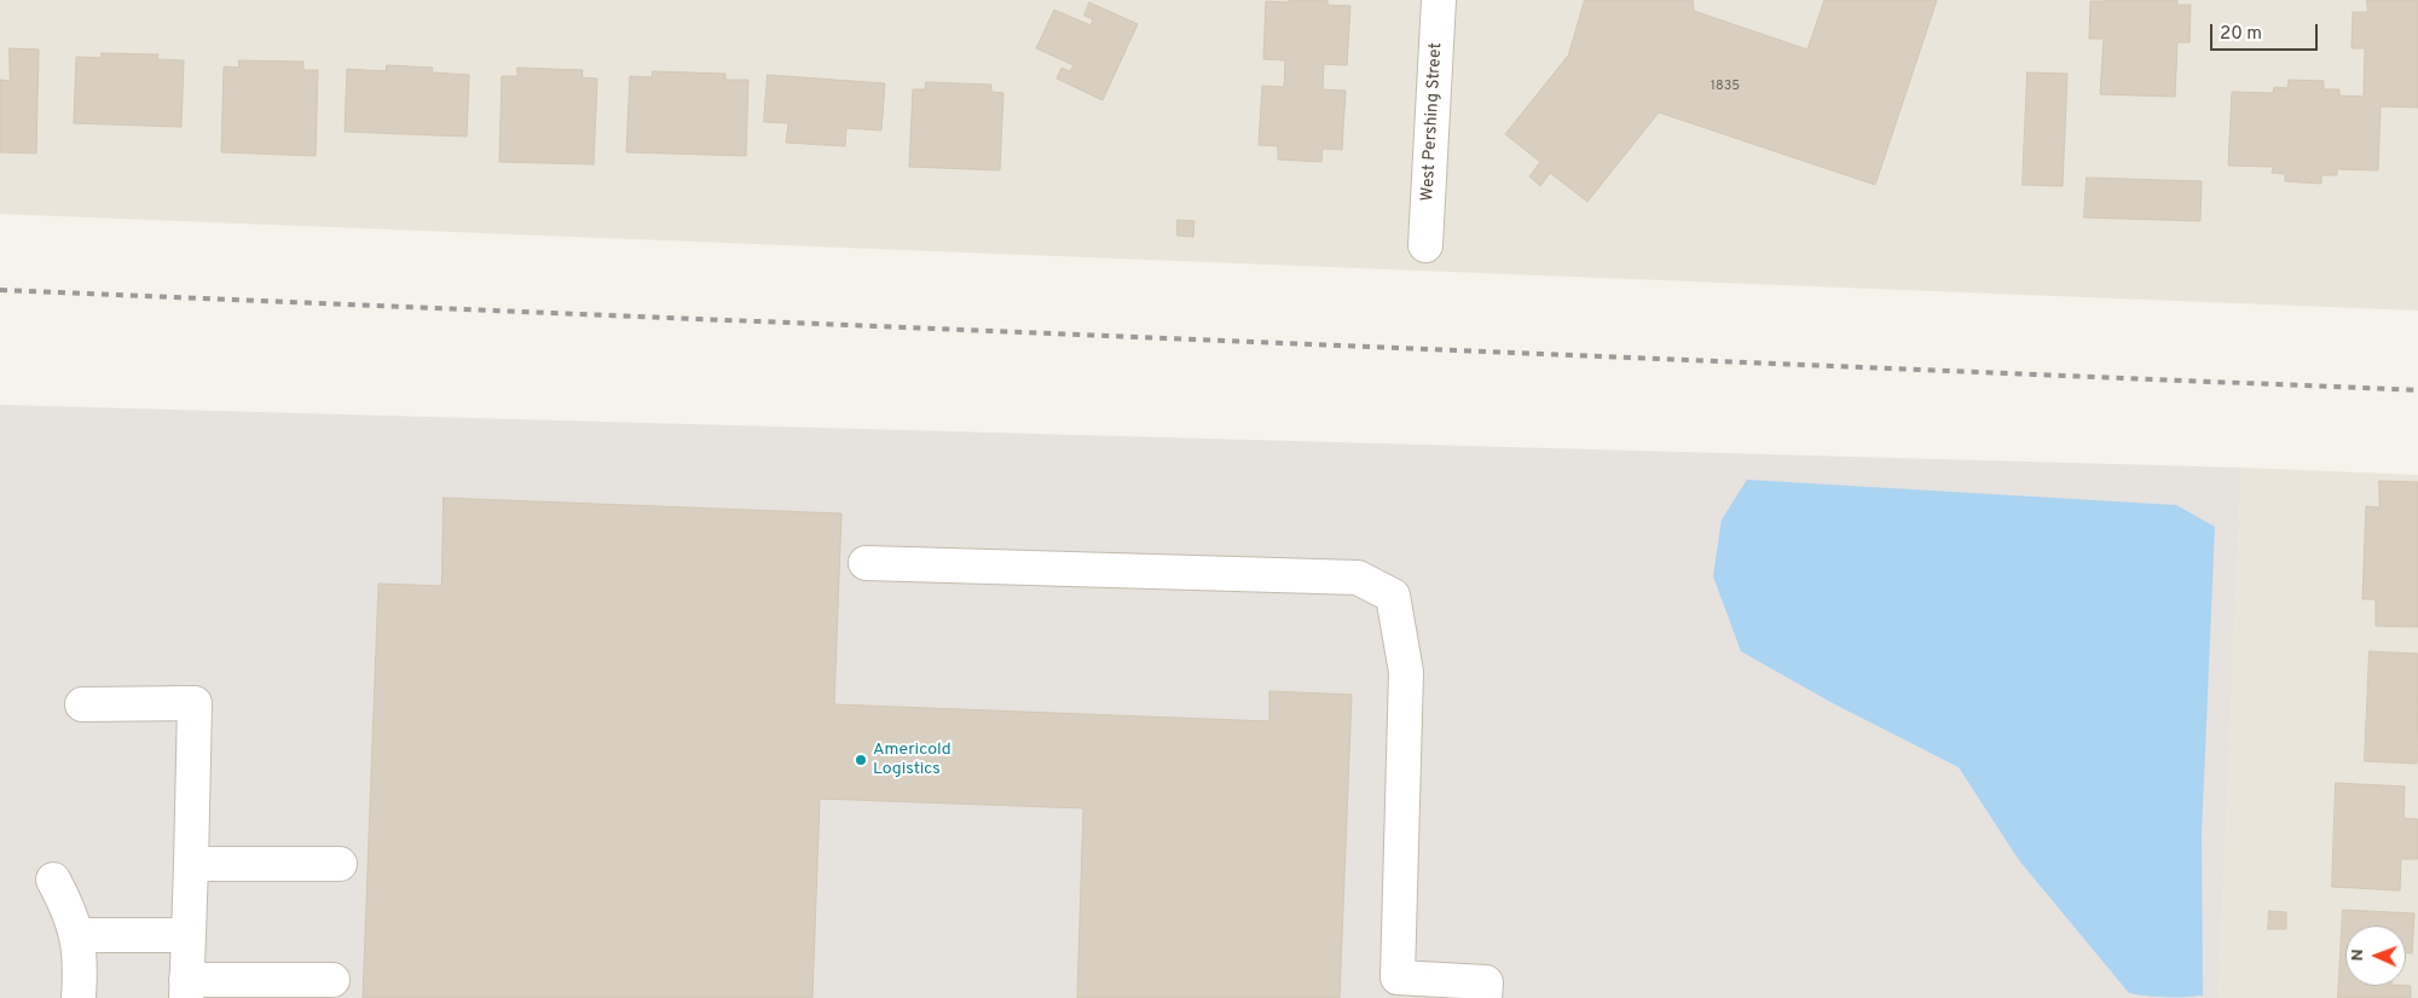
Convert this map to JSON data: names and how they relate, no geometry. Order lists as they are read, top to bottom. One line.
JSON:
{"streets":{"street":["West Pershing Street"]},"places":["Americold Logistics"],"house_numbers":["1835"],"scale_bar":"20 m","north":"left"}
